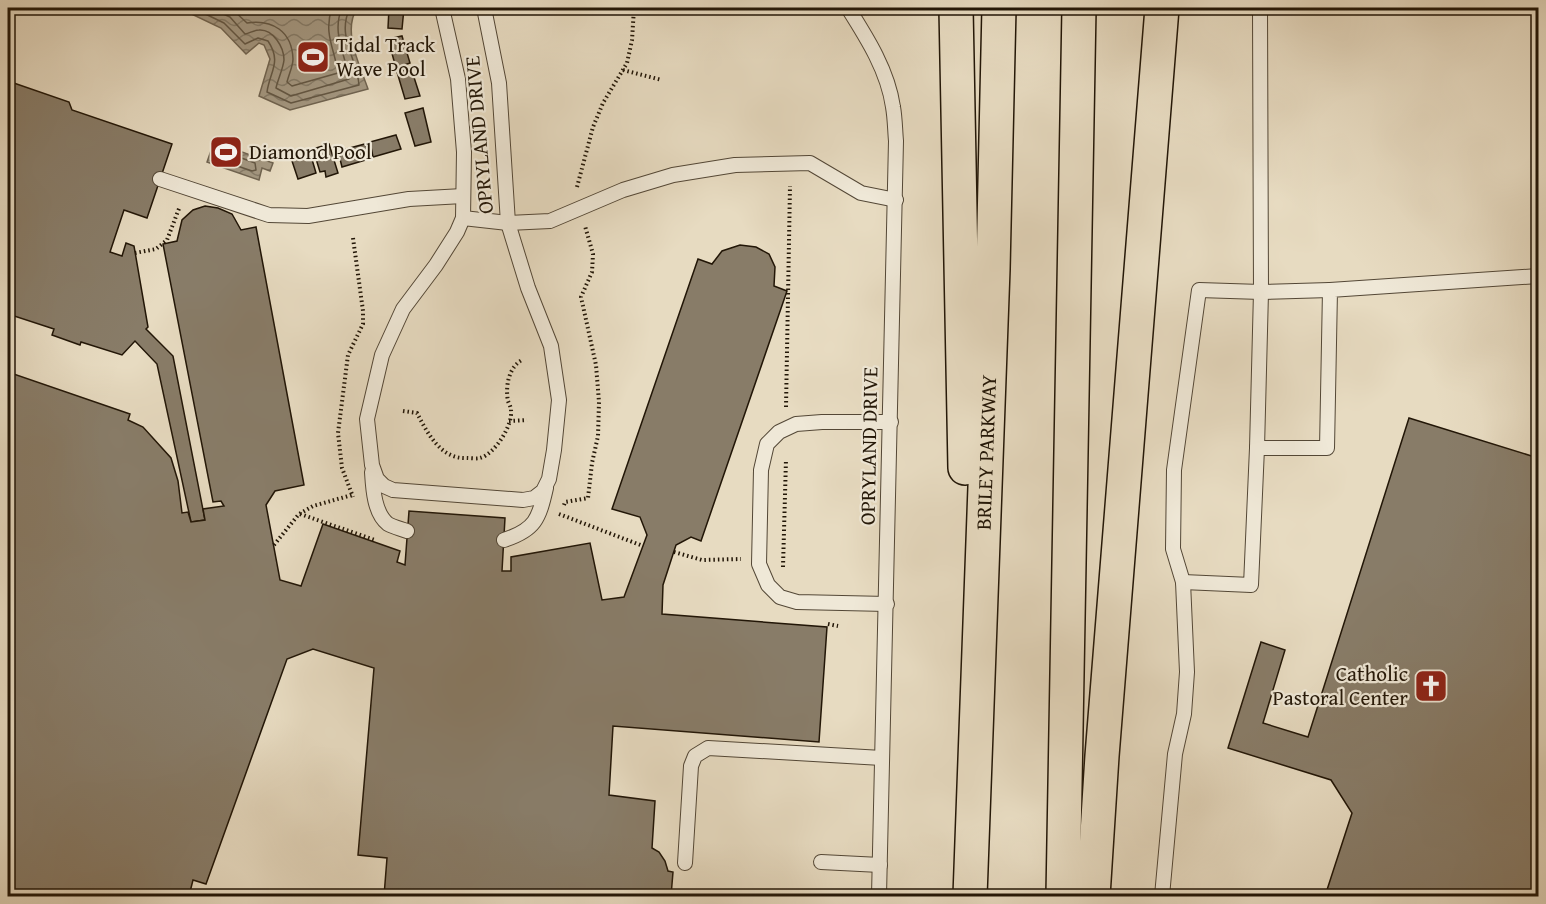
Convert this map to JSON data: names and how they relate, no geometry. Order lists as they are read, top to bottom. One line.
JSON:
{"streets":{"highway":["BRILEY PARKWAY"],"lane":["OPRYLAND DRIVE"]},"places":{"sports":["Tidal Track Wave Pool","Diamond Pool"],"church":["Catholic Pastoral Center"]}}
